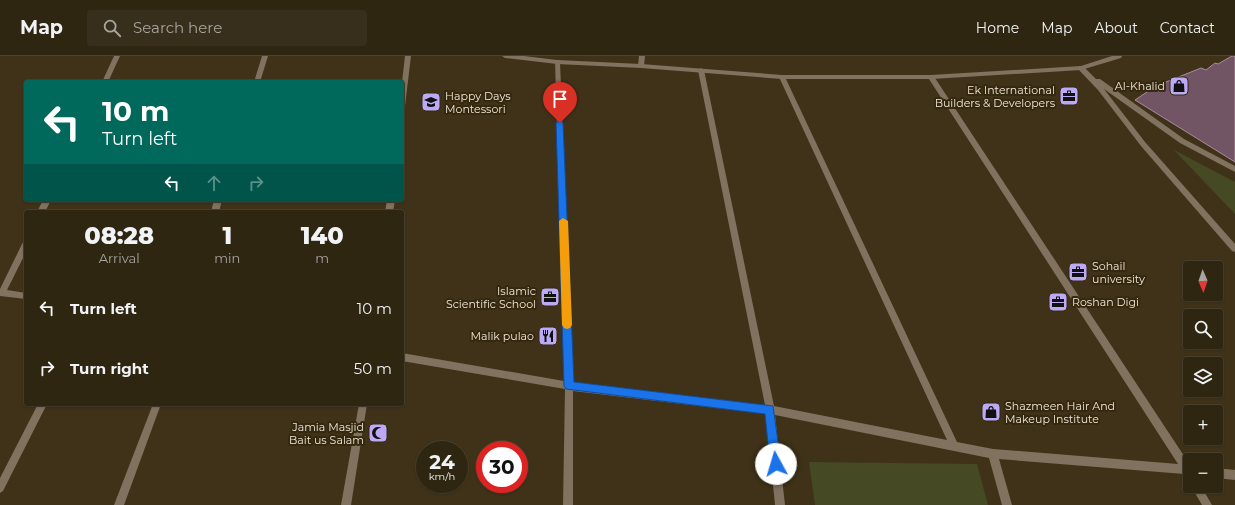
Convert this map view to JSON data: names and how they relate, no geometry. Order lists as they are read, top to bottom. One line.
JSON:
{"places":{"shop":["Al-Khalid","Shazmeen Hair And Makeup Institute"],"office":["Ek International Builders & Developers","Sohail university","Islamic Scientific School","Roshan Digi"],"school or university":["Happy Days Montessori"],"restaurant":["Malik pulao"],"mosque":["Jamia Masjid Bait us Salam"]},"north":"bottom","page":{"header":"Map","search":"Search here","nav":["Home","Map","About","Contact"],"turn":["10 m","Turn left"],"eta":["08:28","Arrival","1","min","140","m"],"map_buttons":["+","−"],"list":[{"name":"Turn left","value":"10 m"},{"name":"Turn right","value":"50 m"}],"speed":"24 km/h","limit":"30"}}
